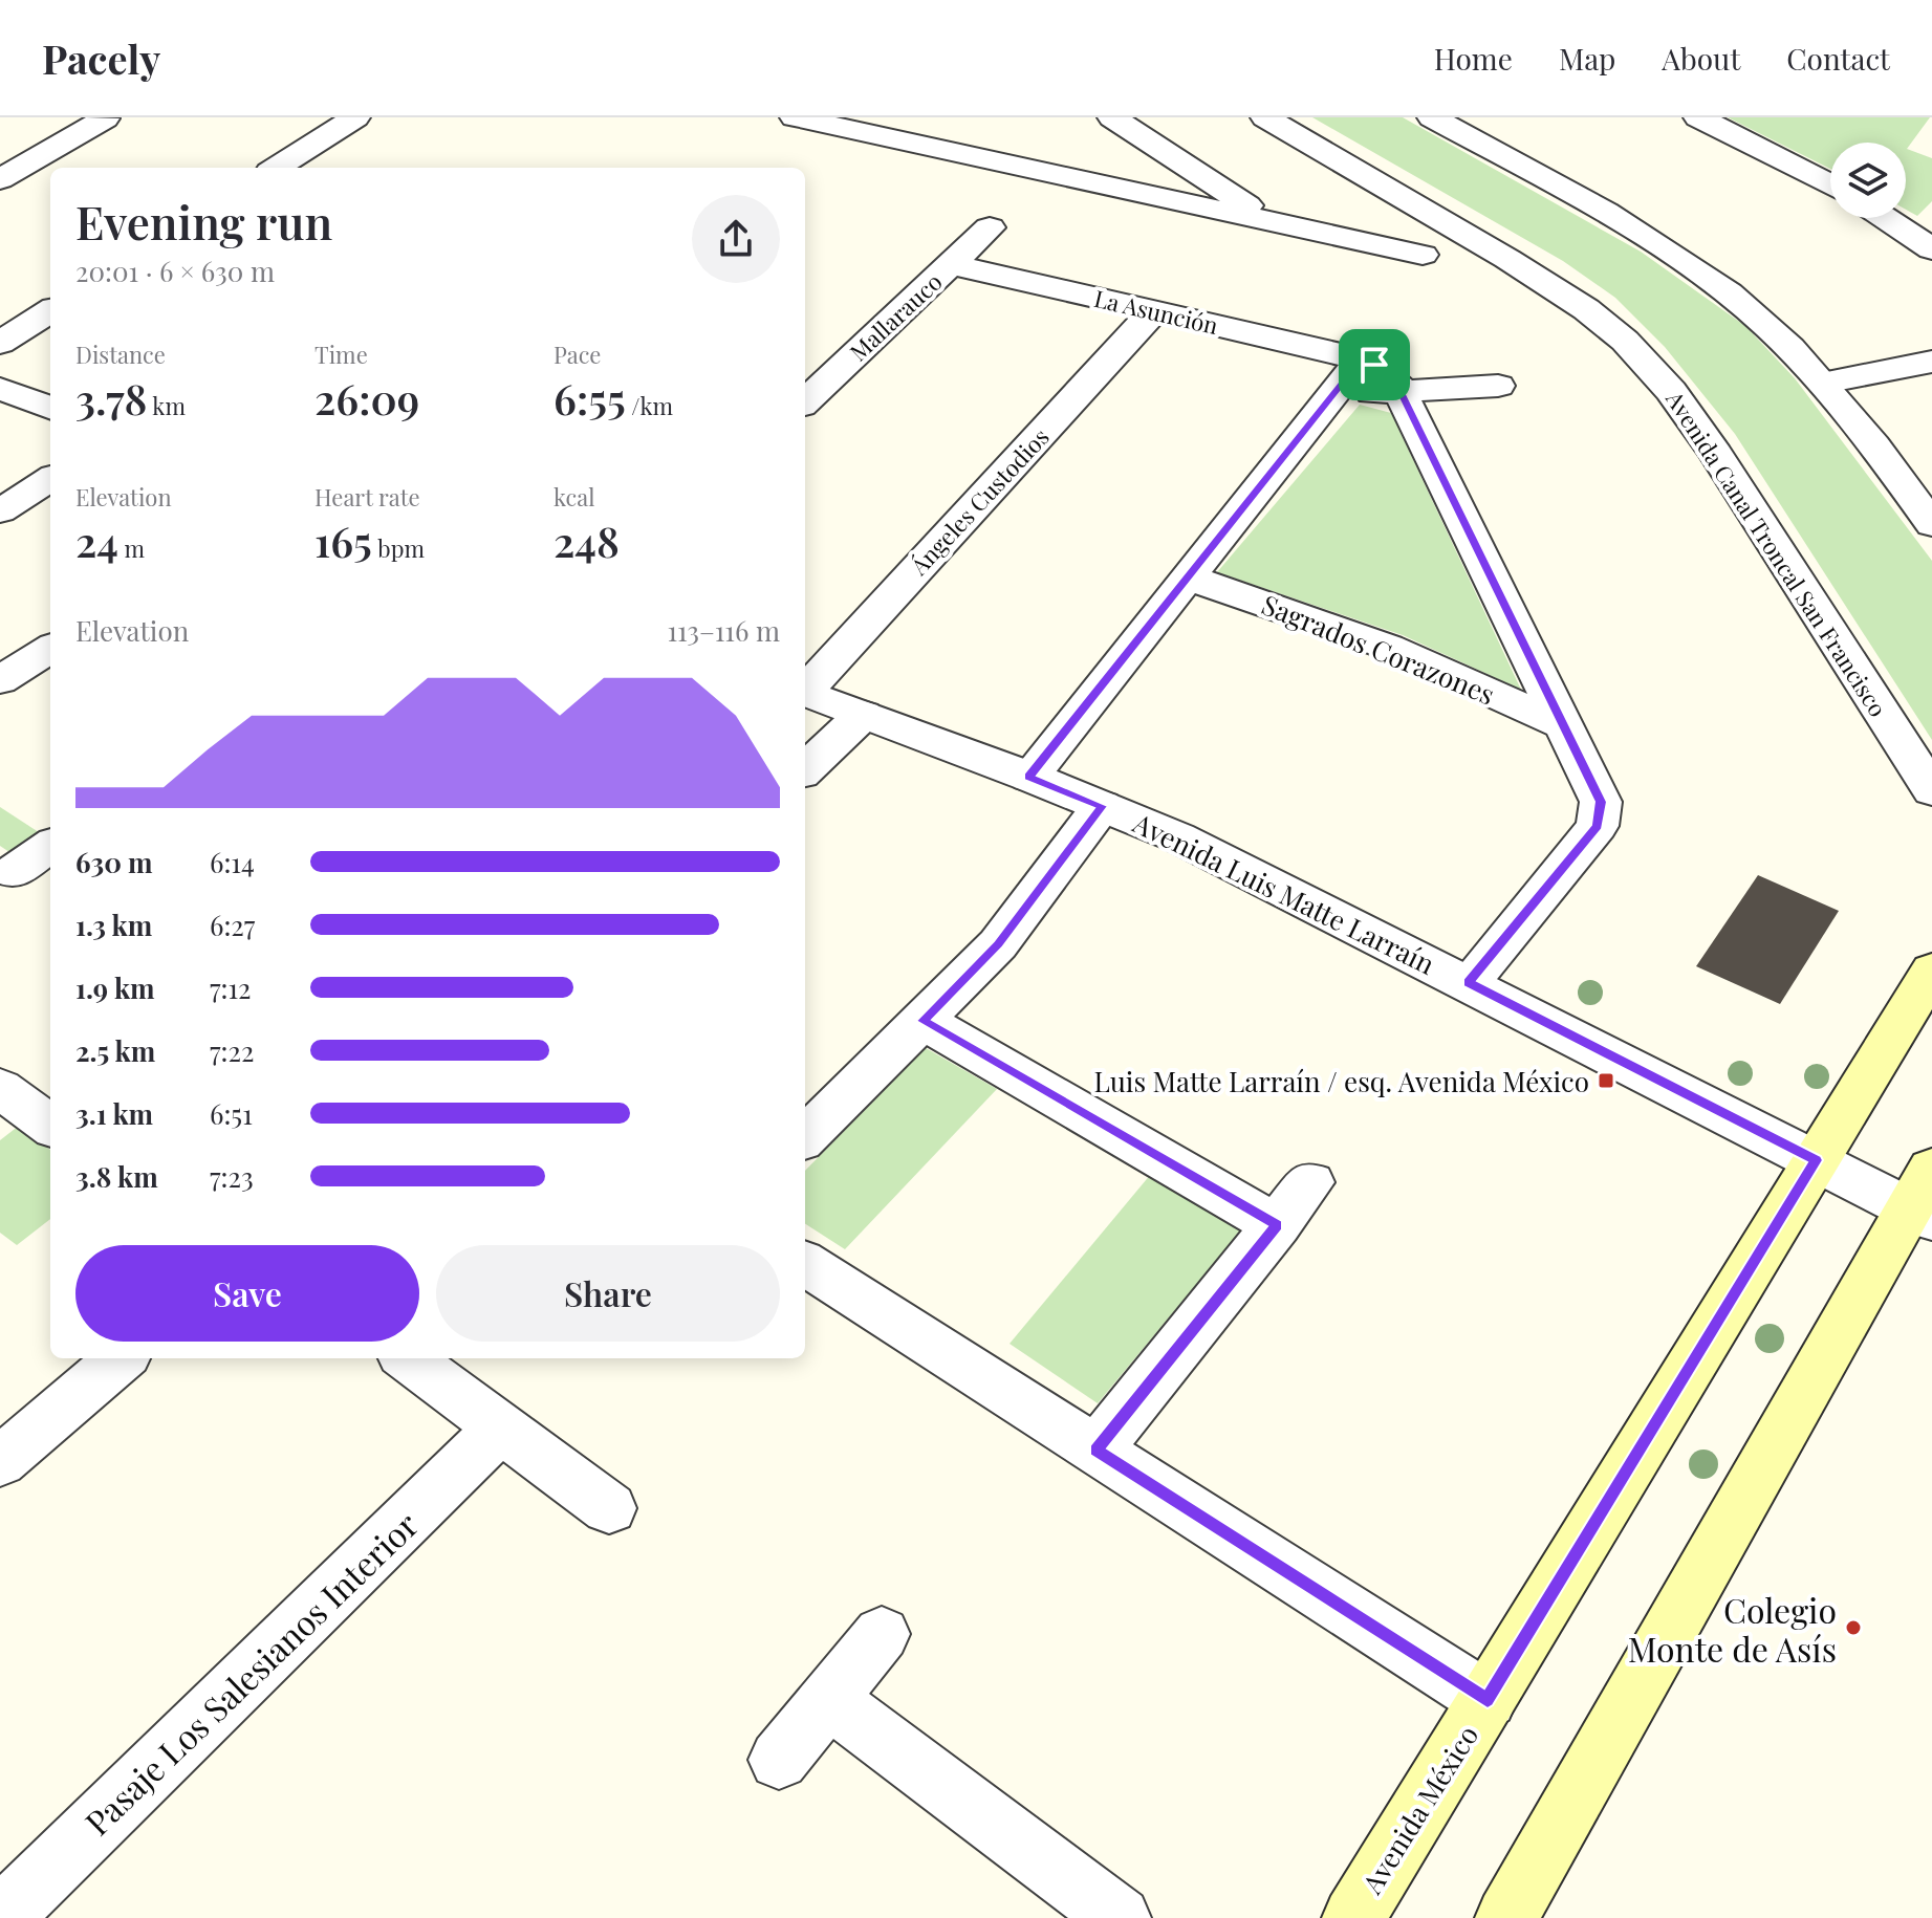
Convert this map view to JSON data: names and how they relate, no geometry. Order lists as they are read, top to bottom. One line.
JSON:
{"streets":{"main road":["Avenida México"],"street":["La Asunción","Mallarauco","Ángeles Custodios","Avenida Canal Troncal San Francisco","Sagrados Corazones","Avenida Luis Matte Larraín","Pasaje Los Salesianos Interior"]},"crossings":[["La Asunción","Mallarauco"],["La Asunción","Ángeles Custodios"],["Avenida Luis Matte Larraín","Avenida México"]],"places":{"transit":["Luis Matte Larraín / esq. Avenida México"],"other":["Colegio Monte de Asís"]},"page":{"header":"Pacely","nav":["Home","Map","About","Contact"],"heading":["Evening run","20:01 · 6 × 630 m"],"stats":[["Distance","3.78 km"],["Time","26:09"],["Pace","6:55 /km"],["Elevation","24 m"],["Heart rate","165 bpm"],["kcal","248"]],"chart":["Elevation","113–116 m"],"list":[{"name":"630 m","note":"6:14"},{"name":"1.3 km","note":"6:27"},{"name":"1.9 km","note":"7:12"},{"name":"2.5 km","note":"7:22"},{"name":"3.1 km","note":"6:51"},{"name":"3.8 km","note":"7:23"}],"buttons":["Save","Share"]}}
